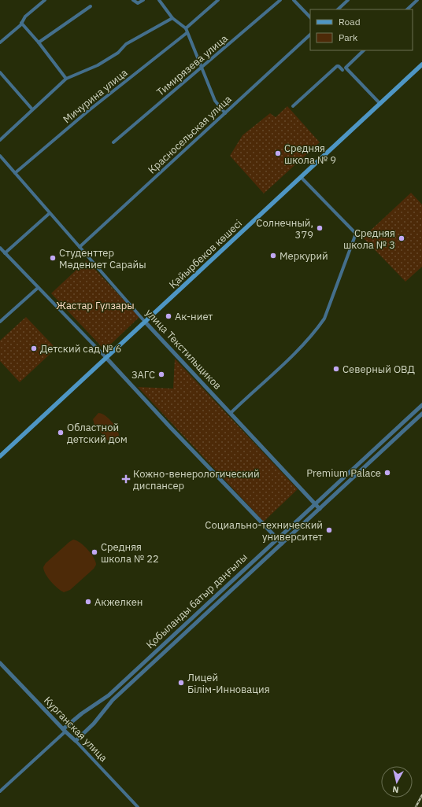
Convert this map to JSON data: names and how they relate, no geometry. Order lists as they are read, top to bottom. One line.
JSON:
{"streets":{"main road":["Қайырбеков көшесі"],"street":["Тимирязева улица","Мичурина улица","Красносельская улица","улица Текстильщиков","Қобыланды батыр даңғылы","Курганская улица"]},"crossings":[["Мичурина улица","улица Текстильщиков"],["Красносельская улица","улица Текстильщиков"],["Қайырбеков көшесі","улица Текстильщиков"],["улица Текстильщиков","Қобыланды батыр даңғылы"],["Қобыланды батыр даңғылы","Курганская улица"]],"parks":["Жастар Гүлзары"],"places":{"other":["Средняя школа № 9","Солнечный, 379","Средняя школа № 3","Меркурий","Студенттер Мәдениет Сарайы","Ак-ниет","Детский сад № 6","Северный ОВД","ЗАГС","Областной детский дом","Premium Palace","Социально-технический университет","Средняя школа № 22","Акжелкен","Лицей Білім-Инновация"],"health":["Кожно-венерологический диспансер"]},"legend":["Road","Park"],"north":"bottom"}
